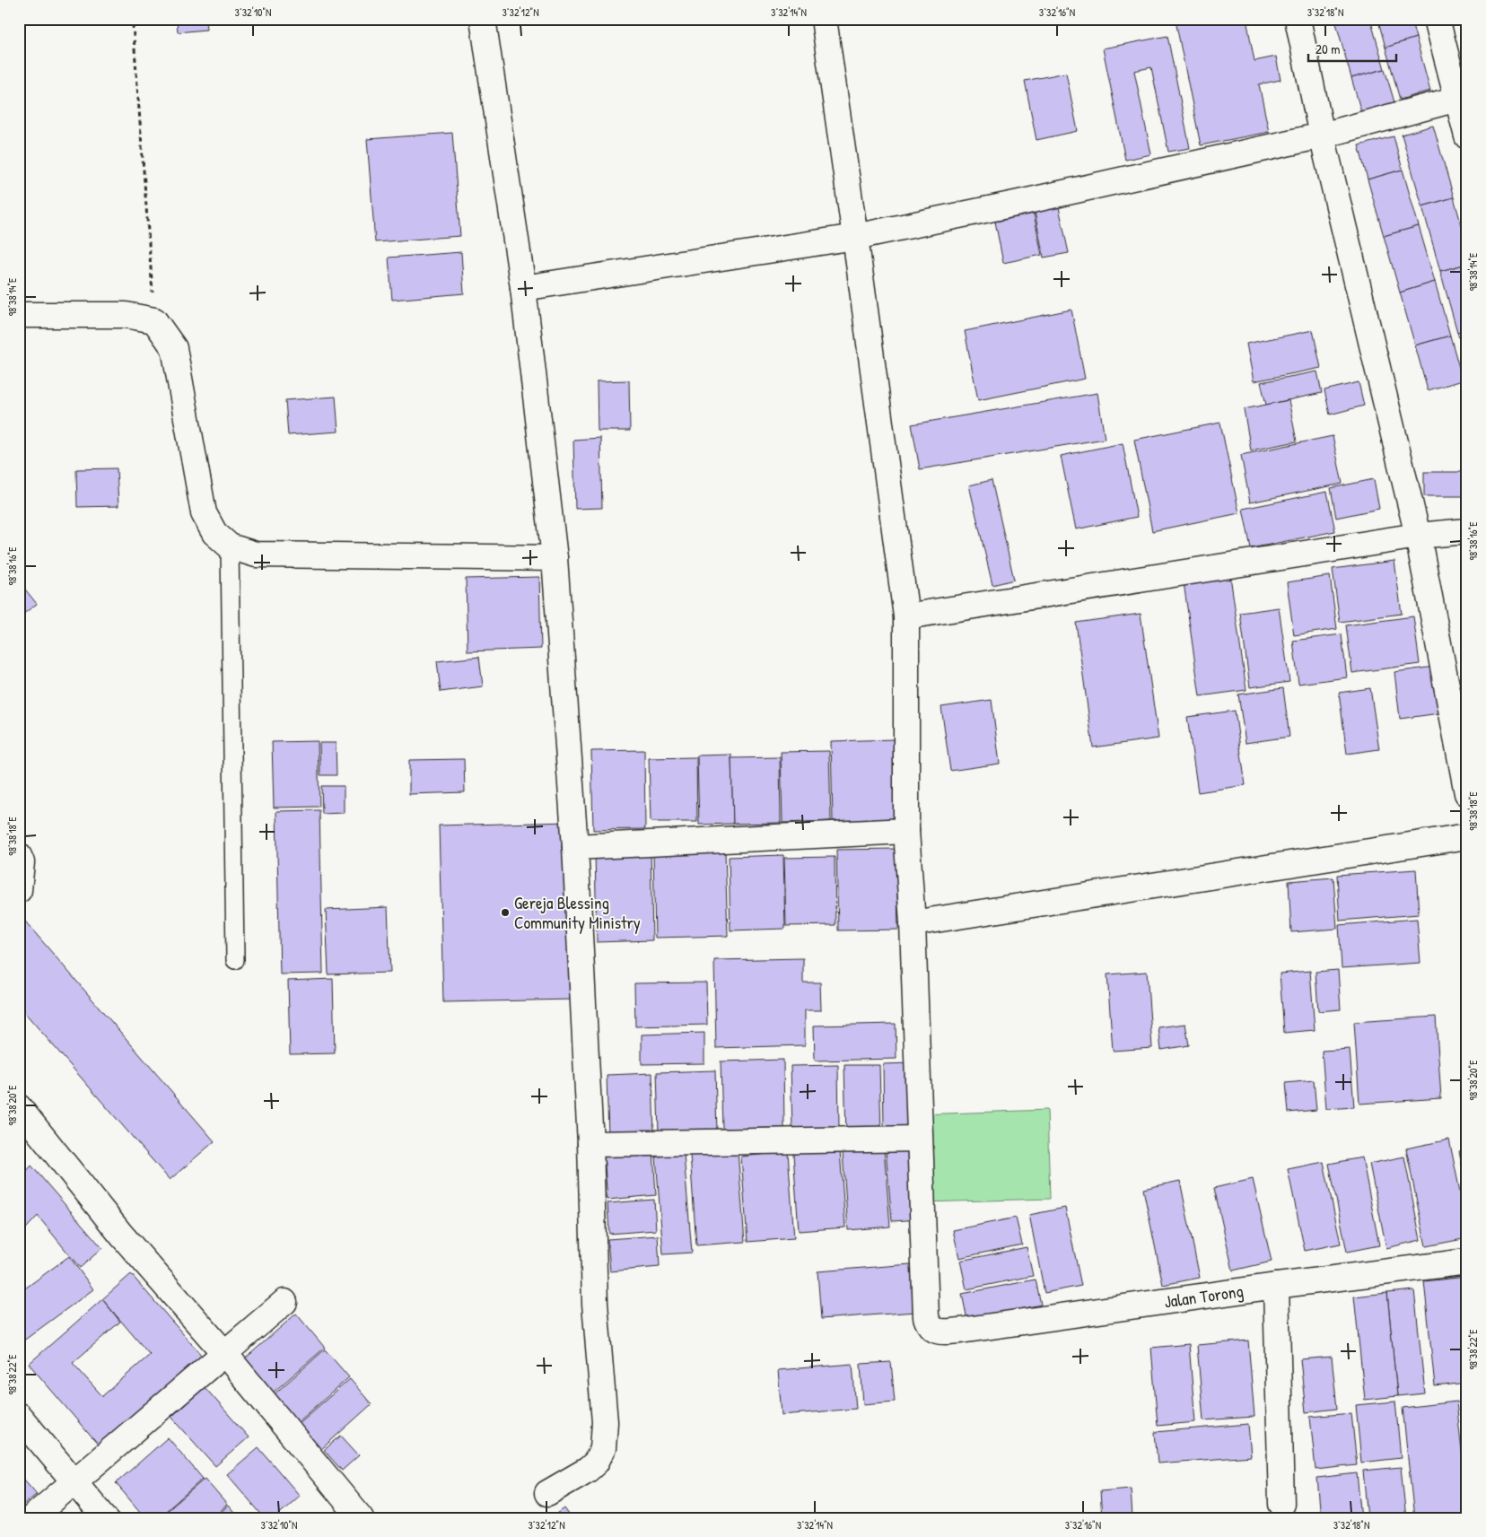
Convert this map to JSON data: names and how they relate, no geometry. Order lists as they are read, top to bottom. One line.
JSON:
{"streets":{"street":["Jalan Torong"]},"places":["Gereja Blessing Community Ministry"],"scale_bar":"20 m","coordinates":["3°32'10\"N","3°32'12\"N","3°32'14\"N","3°32'16\"N","3°32'18\"N","98°38'14\"E","98°38'16\"E","98°38'18\"E","98°38'20\"E","98°38'22\"E"]}
